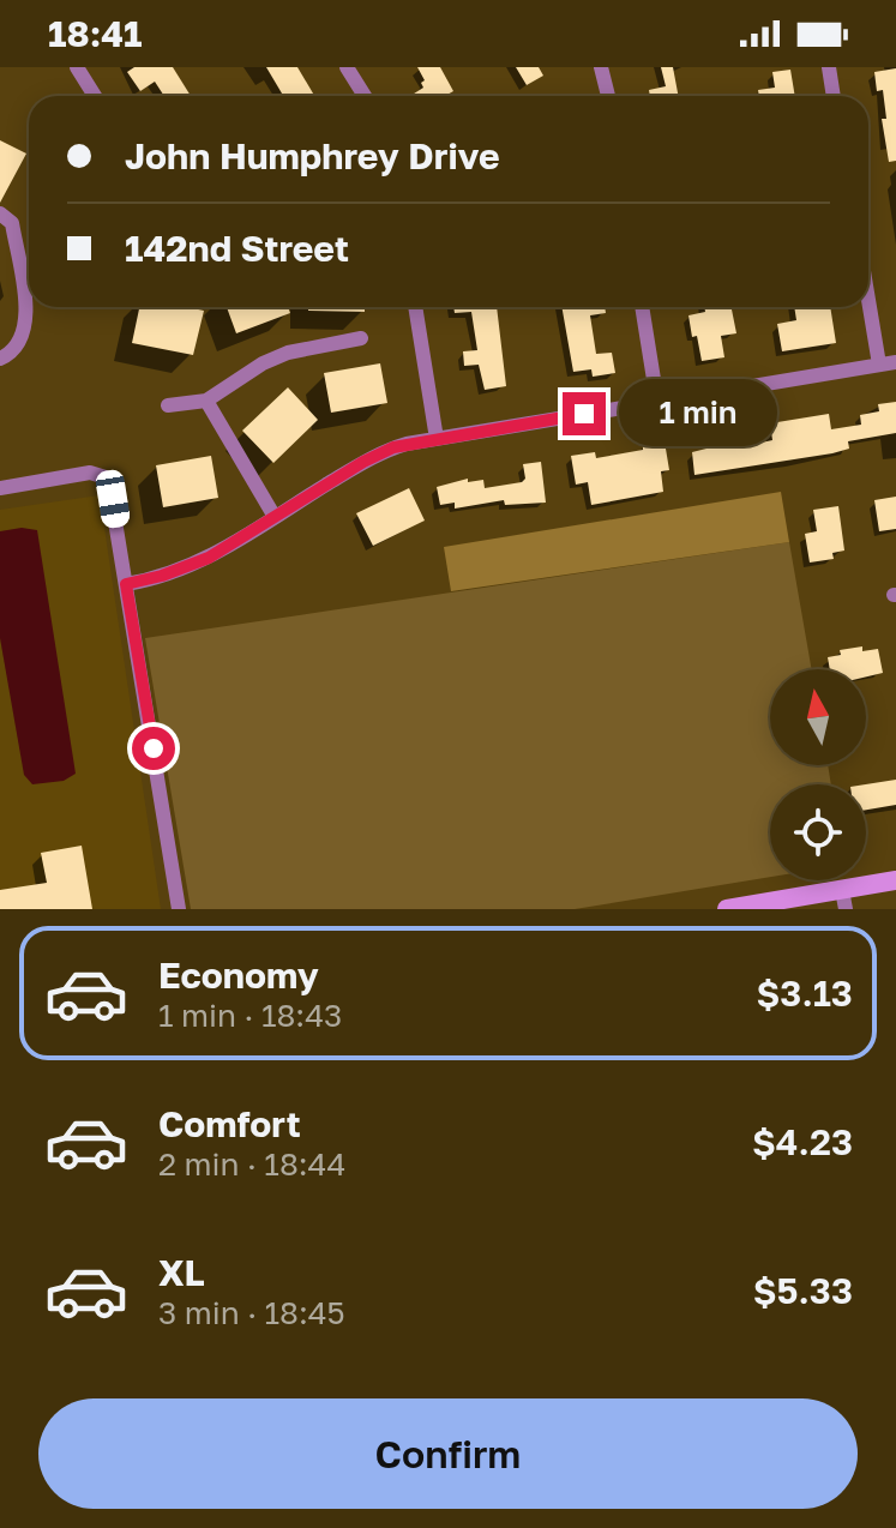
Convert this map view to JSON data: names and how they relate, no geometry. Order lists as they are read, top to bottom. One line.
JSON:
{"north":"top","page":{"status":"18:41","banner":["John Humphrey Drive","142nd Street"],"bubble":"1 min","list":[{"name":"Economy","note":"1 min · 18:43","value":"$3.13"},{"name":"Comfort","note":"2 min · 18:44","value":"$4.23"},{"name":"XL","note":"3 min · 18:45","value":"$5.33"}],"buttons":"Confirm"}}
